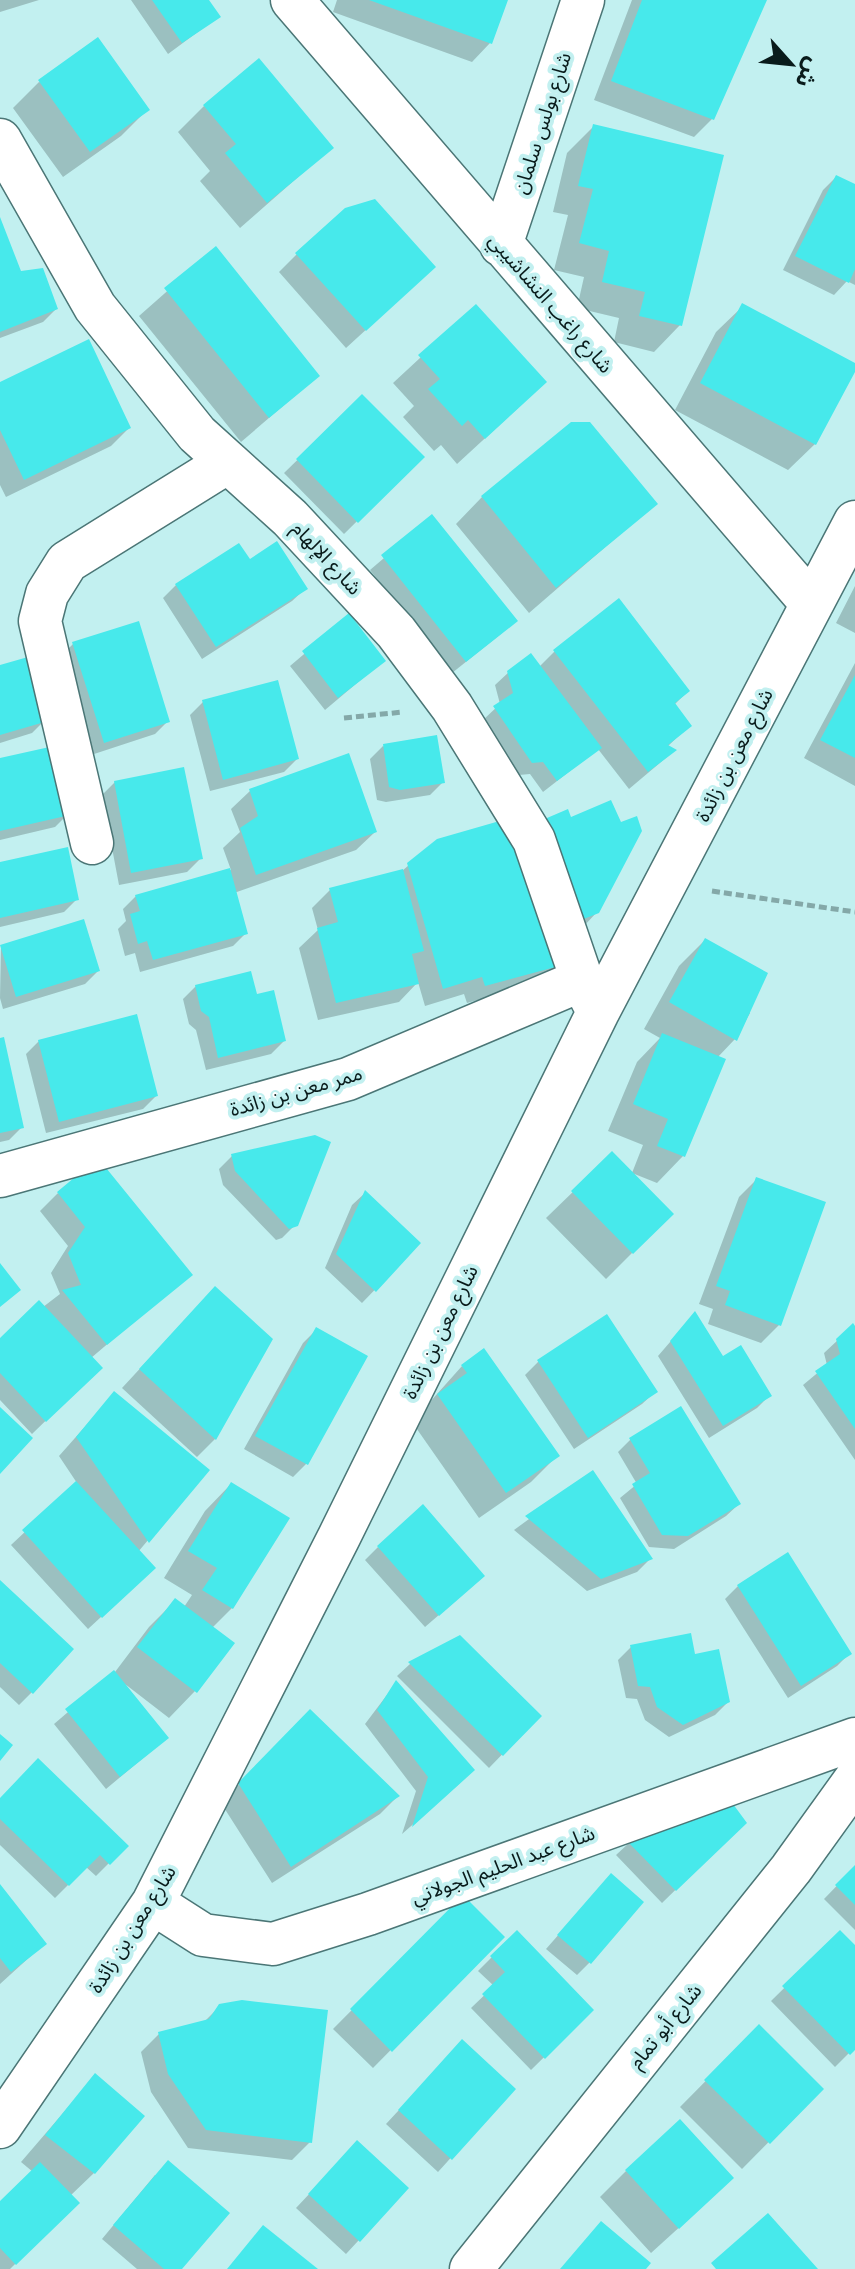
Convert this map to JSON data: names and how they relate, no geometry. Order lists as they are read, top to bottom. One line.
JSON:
{"streets":{"street":["شارع بولس سلمان","شارع راغب النشاشيبي","شارع الإلهام","شارع معن بن زائدة","ممر معن بن زائدة","شارع عبد الحليم الجولاني","شارع أبو تمام"]},"crossings":[["شارع بولس سلمان","شارع راغب النشاشيبي"],["شارع راغب النشاشيبي","شارع معن بن زائدة"],["شارع الإلهام","شارع معن بن زائدة"],["شارع الإلهام","ممر معن بن زائدة"],["شارع معن بن زائدة","ممر معن بن زائدة"],["شارع معن بن زائدة","شارع عبد الحليم الجولاني"]],"north":"bottom right"}
